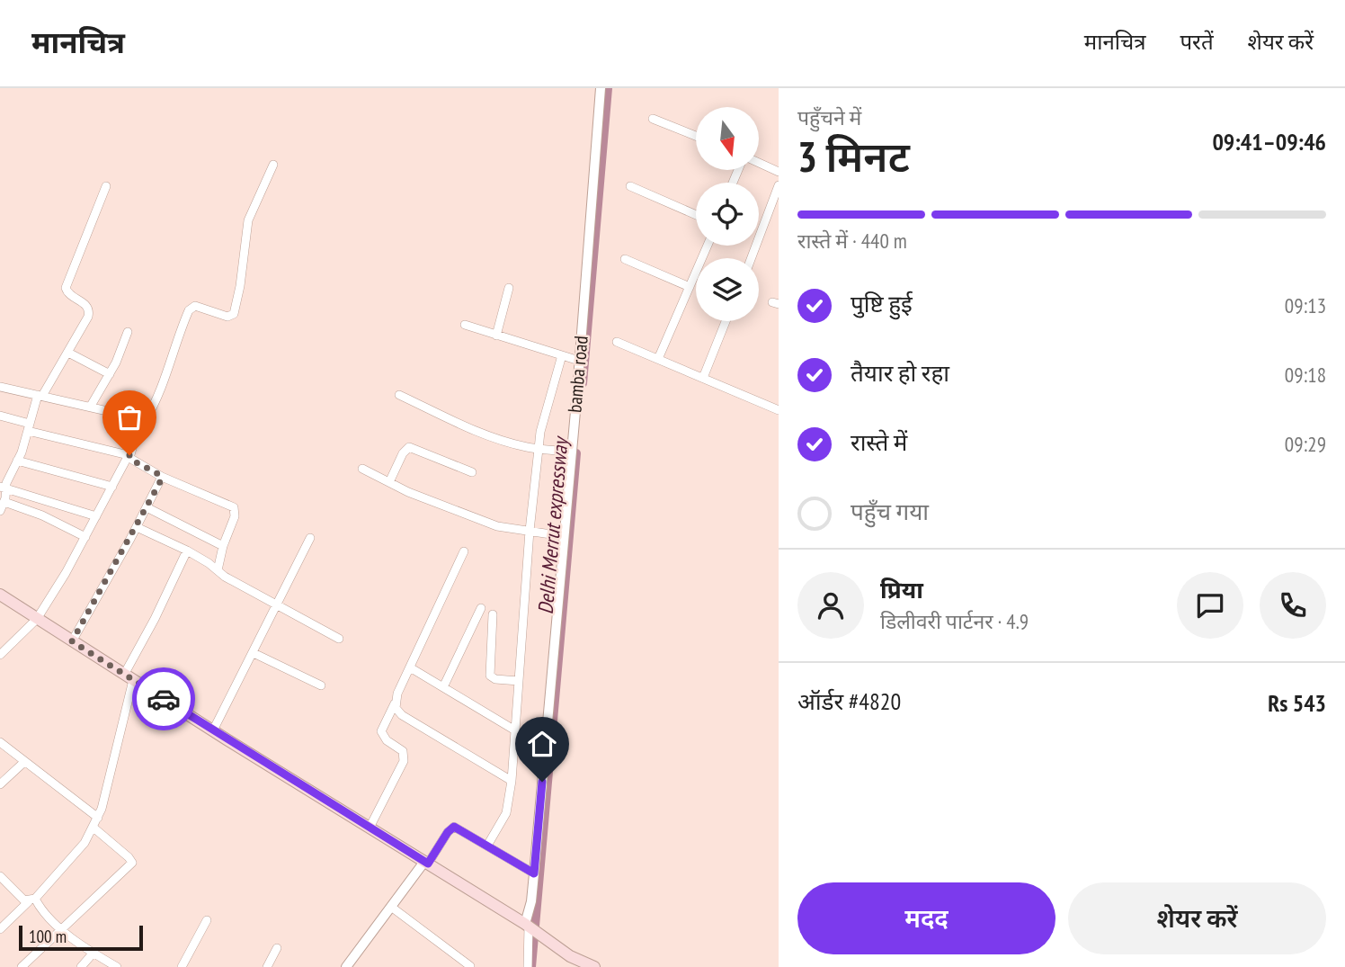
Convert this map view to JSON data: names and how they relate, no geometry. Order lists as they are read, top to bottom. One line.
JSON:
{"streets":{"street":["bamba road"]},"water":["Delhi Merrut expressway"],"scale_bar":"100 m","north":"bottom","page":{"header":"मानचित्र","nav":["मानचित्र","परतें","शेयर करें"],"heading":["3 मिनट","पहुँचने में","09:41–09:46"],"panel":["प्रिया","डिलीवरी पार्टनर · 4.9","ऑर्डर #4820","Rs 543"],"bar":"रास्ते में · 440 m","list":[["पुष्टि हुई","09:13"],["तैयार हो रहा","09:18"],["रास्ते में","09:29"],"पहुँच गया"],"buttons":["मदद","शेयर करें"],"scale":"100 m"}}
